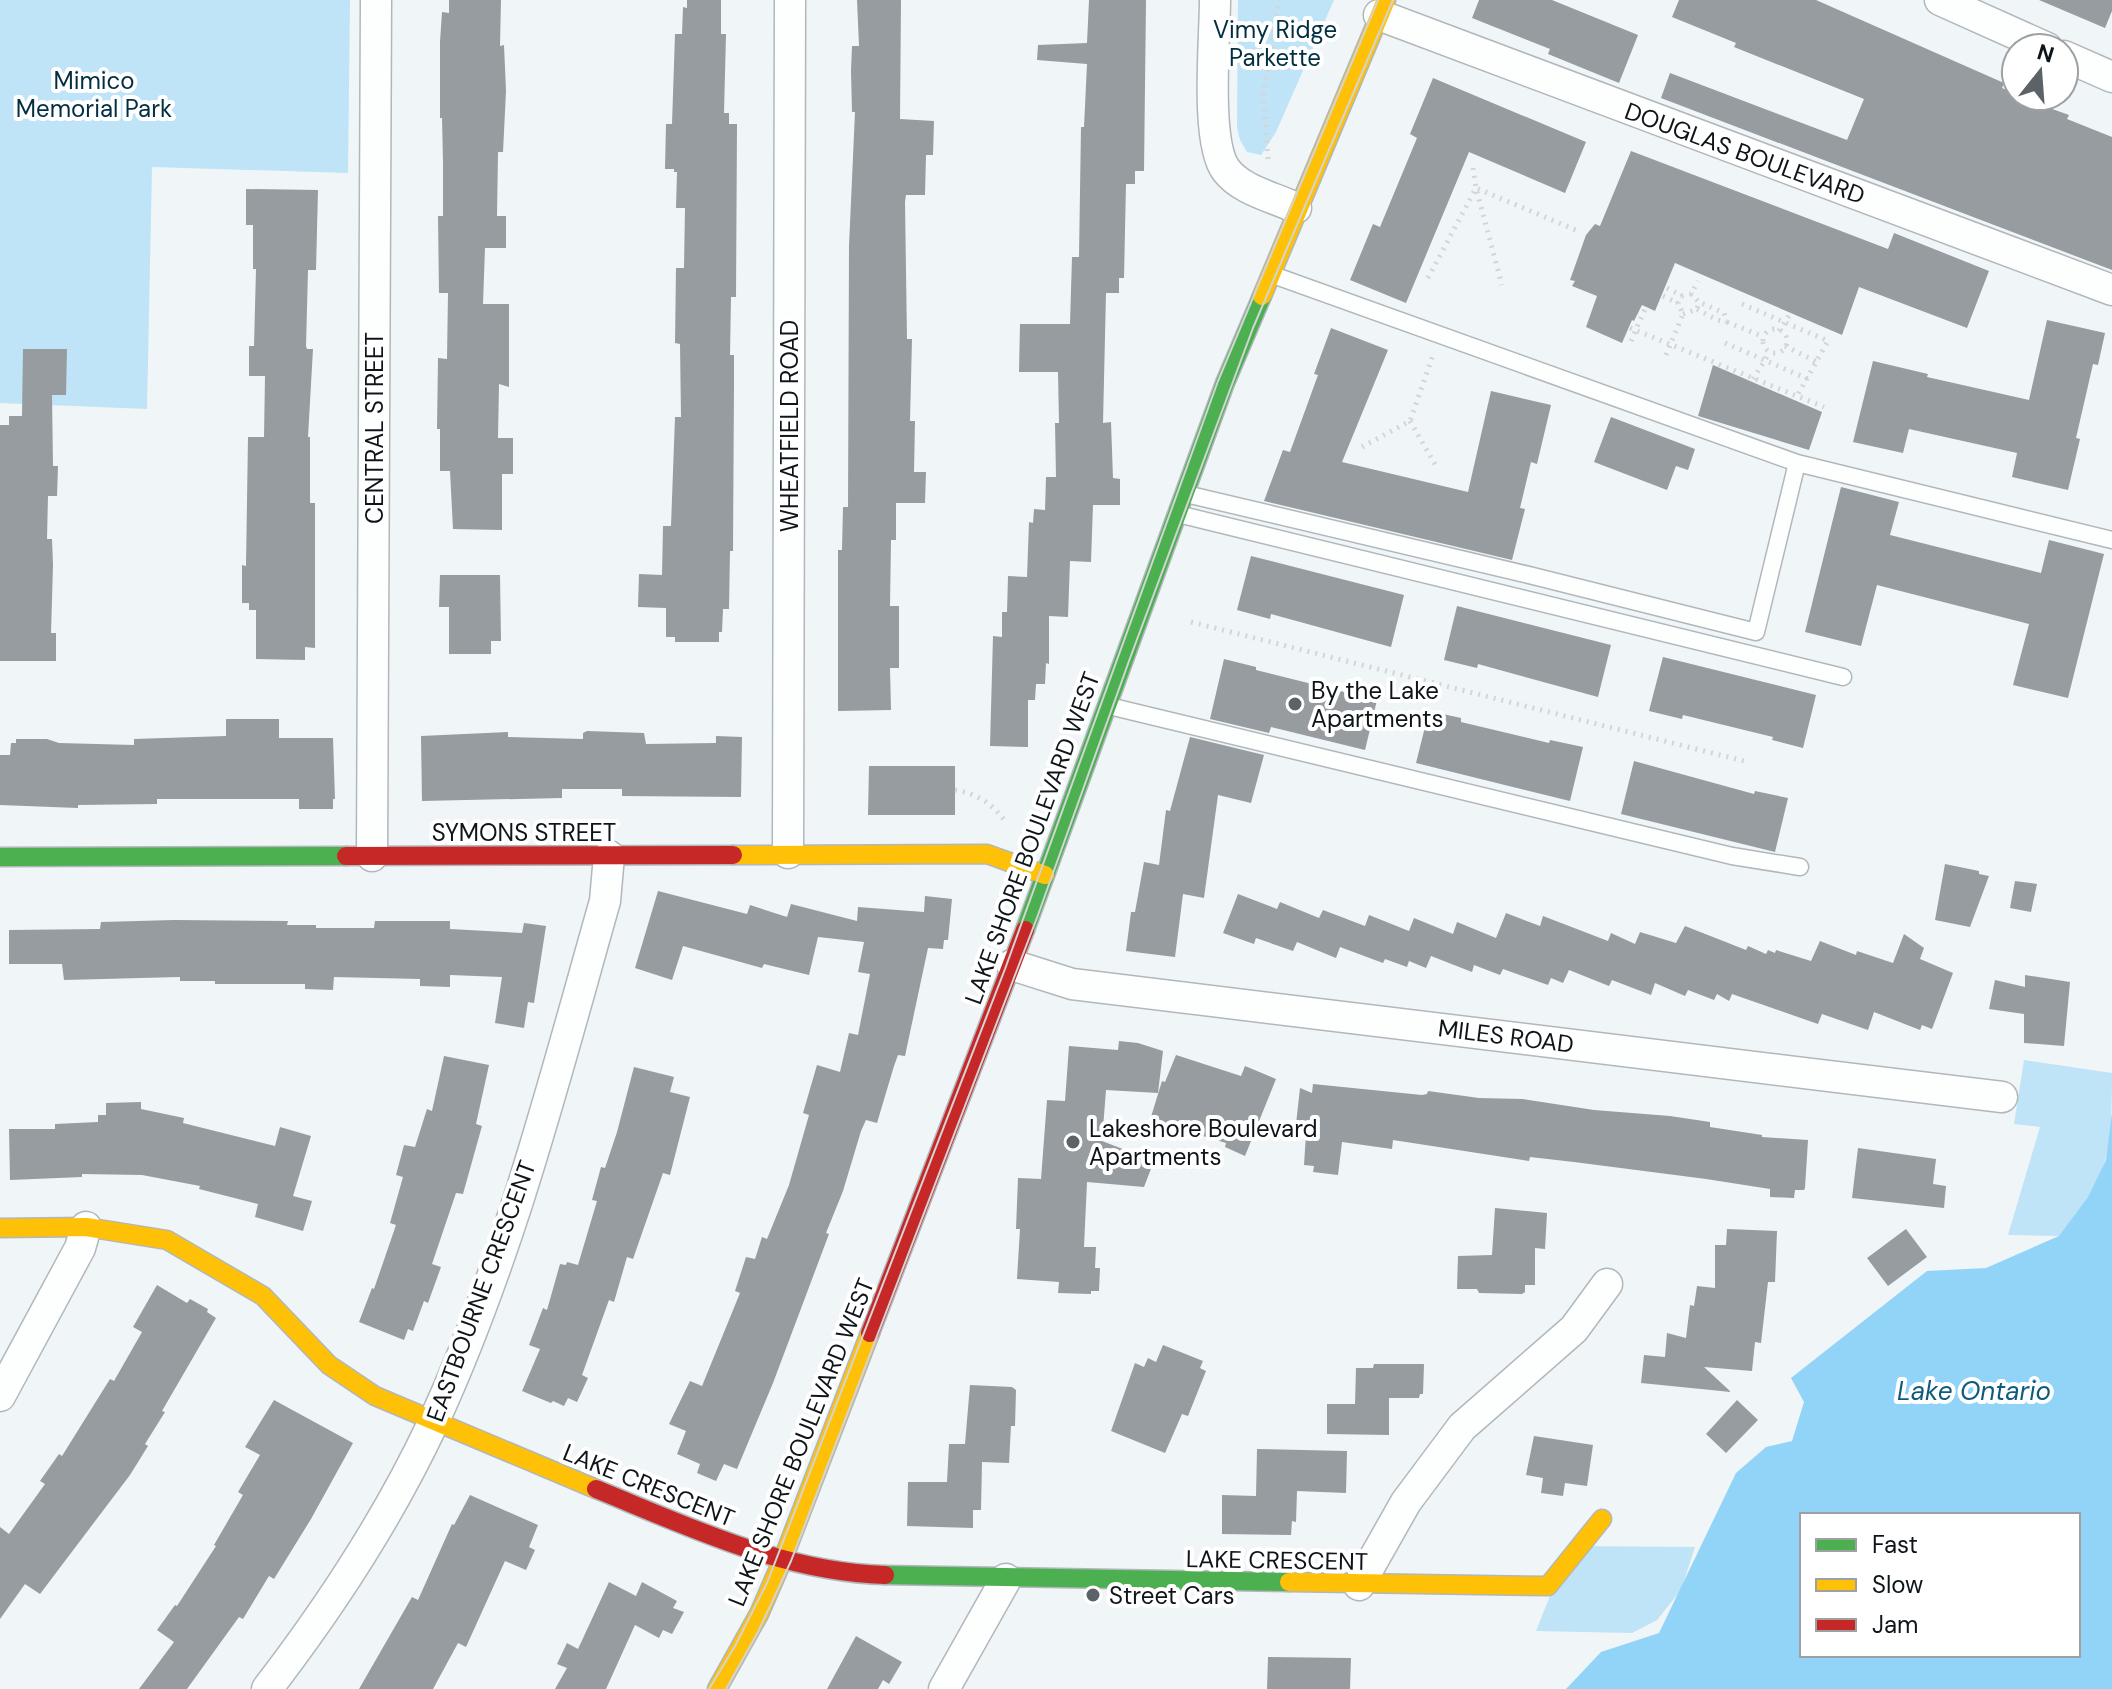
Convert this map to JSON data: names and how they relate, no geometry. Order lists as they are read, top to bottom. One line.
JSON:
{"streets":{"street":["DOUGLAS BOULEVARD","WHEATFIELD ROAD","CENTRAL STREET","SYMONS STREET","LAKE SHORE BOULEVARD WEST","MILES ROAD","EASTBOURNE CRESCENT","LAKE CRESCENT"]},"crossings":[["DOUGLAS BOULEVARD","LAKE SHORE BOULEVARD WEST"],["WHEATFIELD ROAD","SYMONS STREET"],["CENTRAL STREET","SYMONS STREET"],["SYMONS STREET","LAKE SHORE BOULEVARD WEST"],["SYMONS STREET","EASTBOURNE CRESCENT"],["LAKE SHORE BOULEVARD WEST","MILES ROAD"],["LAKE SHORE BOULEVARD WEST","LAKE CRESCENT"],["EASTBOURNE CRESCENT","LAKE CRESCENT"]],"water":["Lake Ontario"],"parks":["Vimy Ridge Parkette","Mimico Memorial Park"],"places":["By the Lake Apartments","Lakeshore Boulevard Apartments","Street Cars"],"legend":["Fast","Slow","Jam"],"north":"top"}
